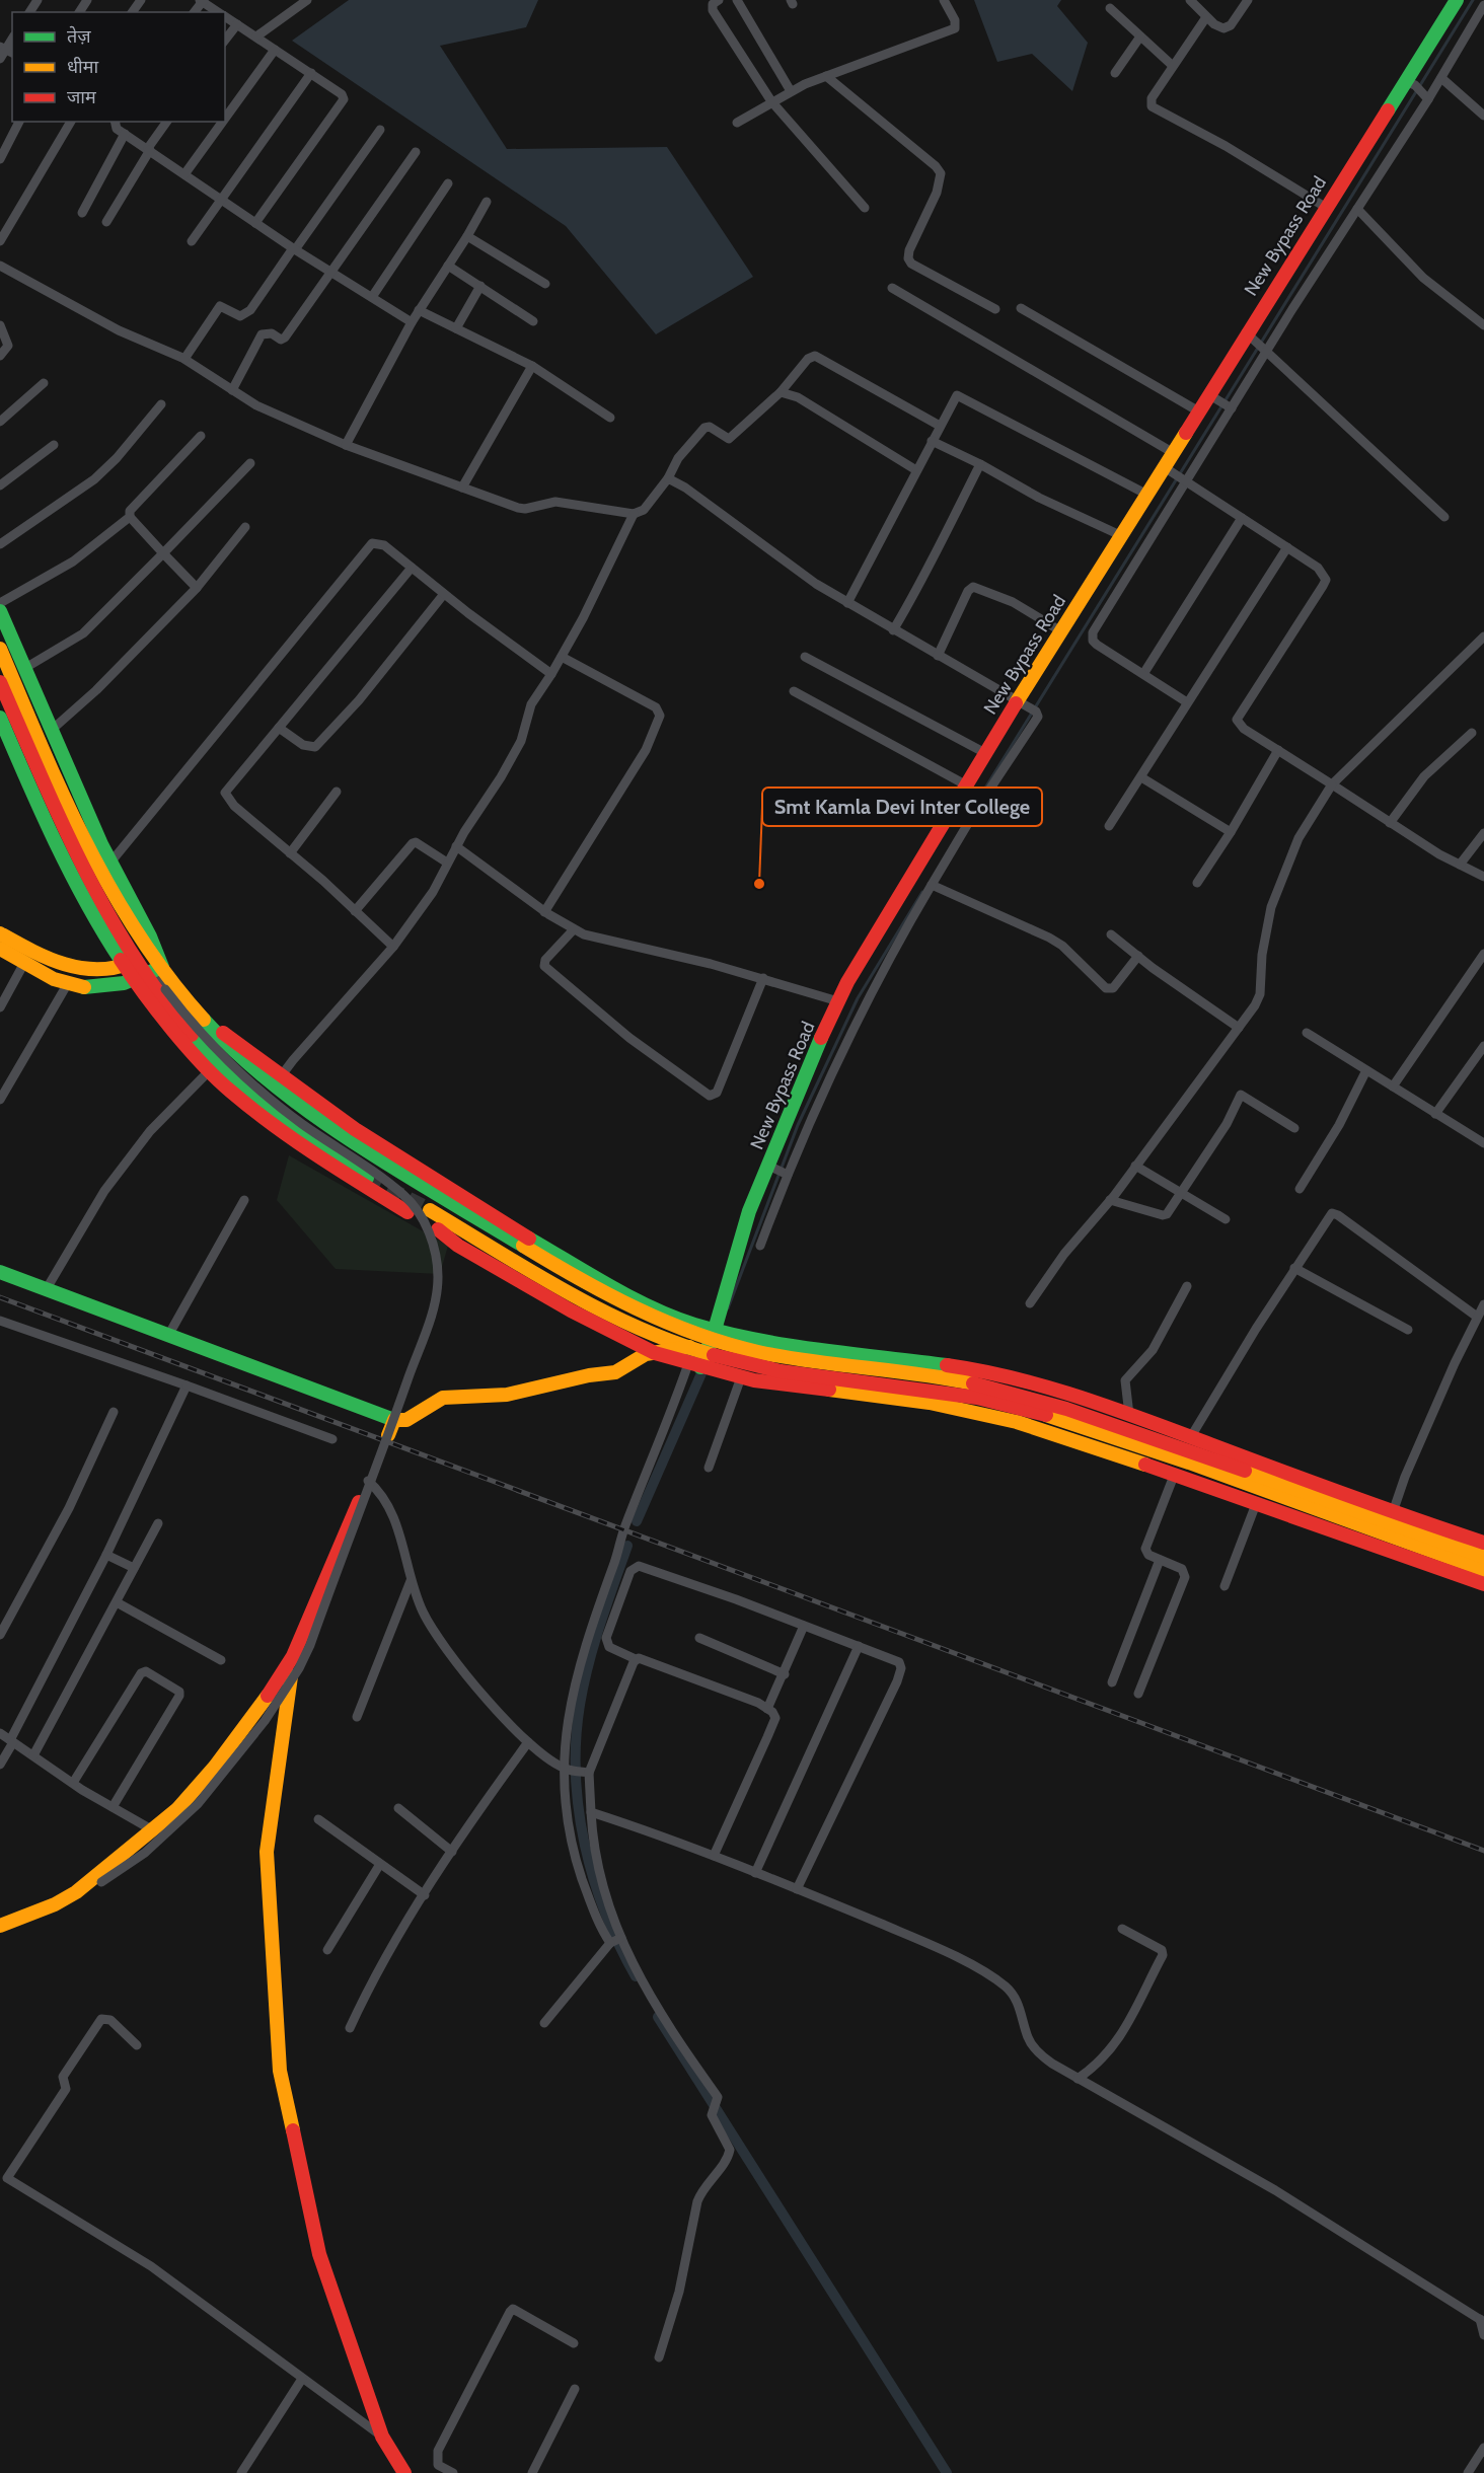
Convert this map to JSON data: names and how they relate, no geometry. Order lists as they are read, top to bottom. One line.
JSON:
{"streets":{"main road":["New Bypass Road"]},"places":["Smt Kamla Devi Inter College"],"legend":["तेज़","धीमा","जाम"]}
